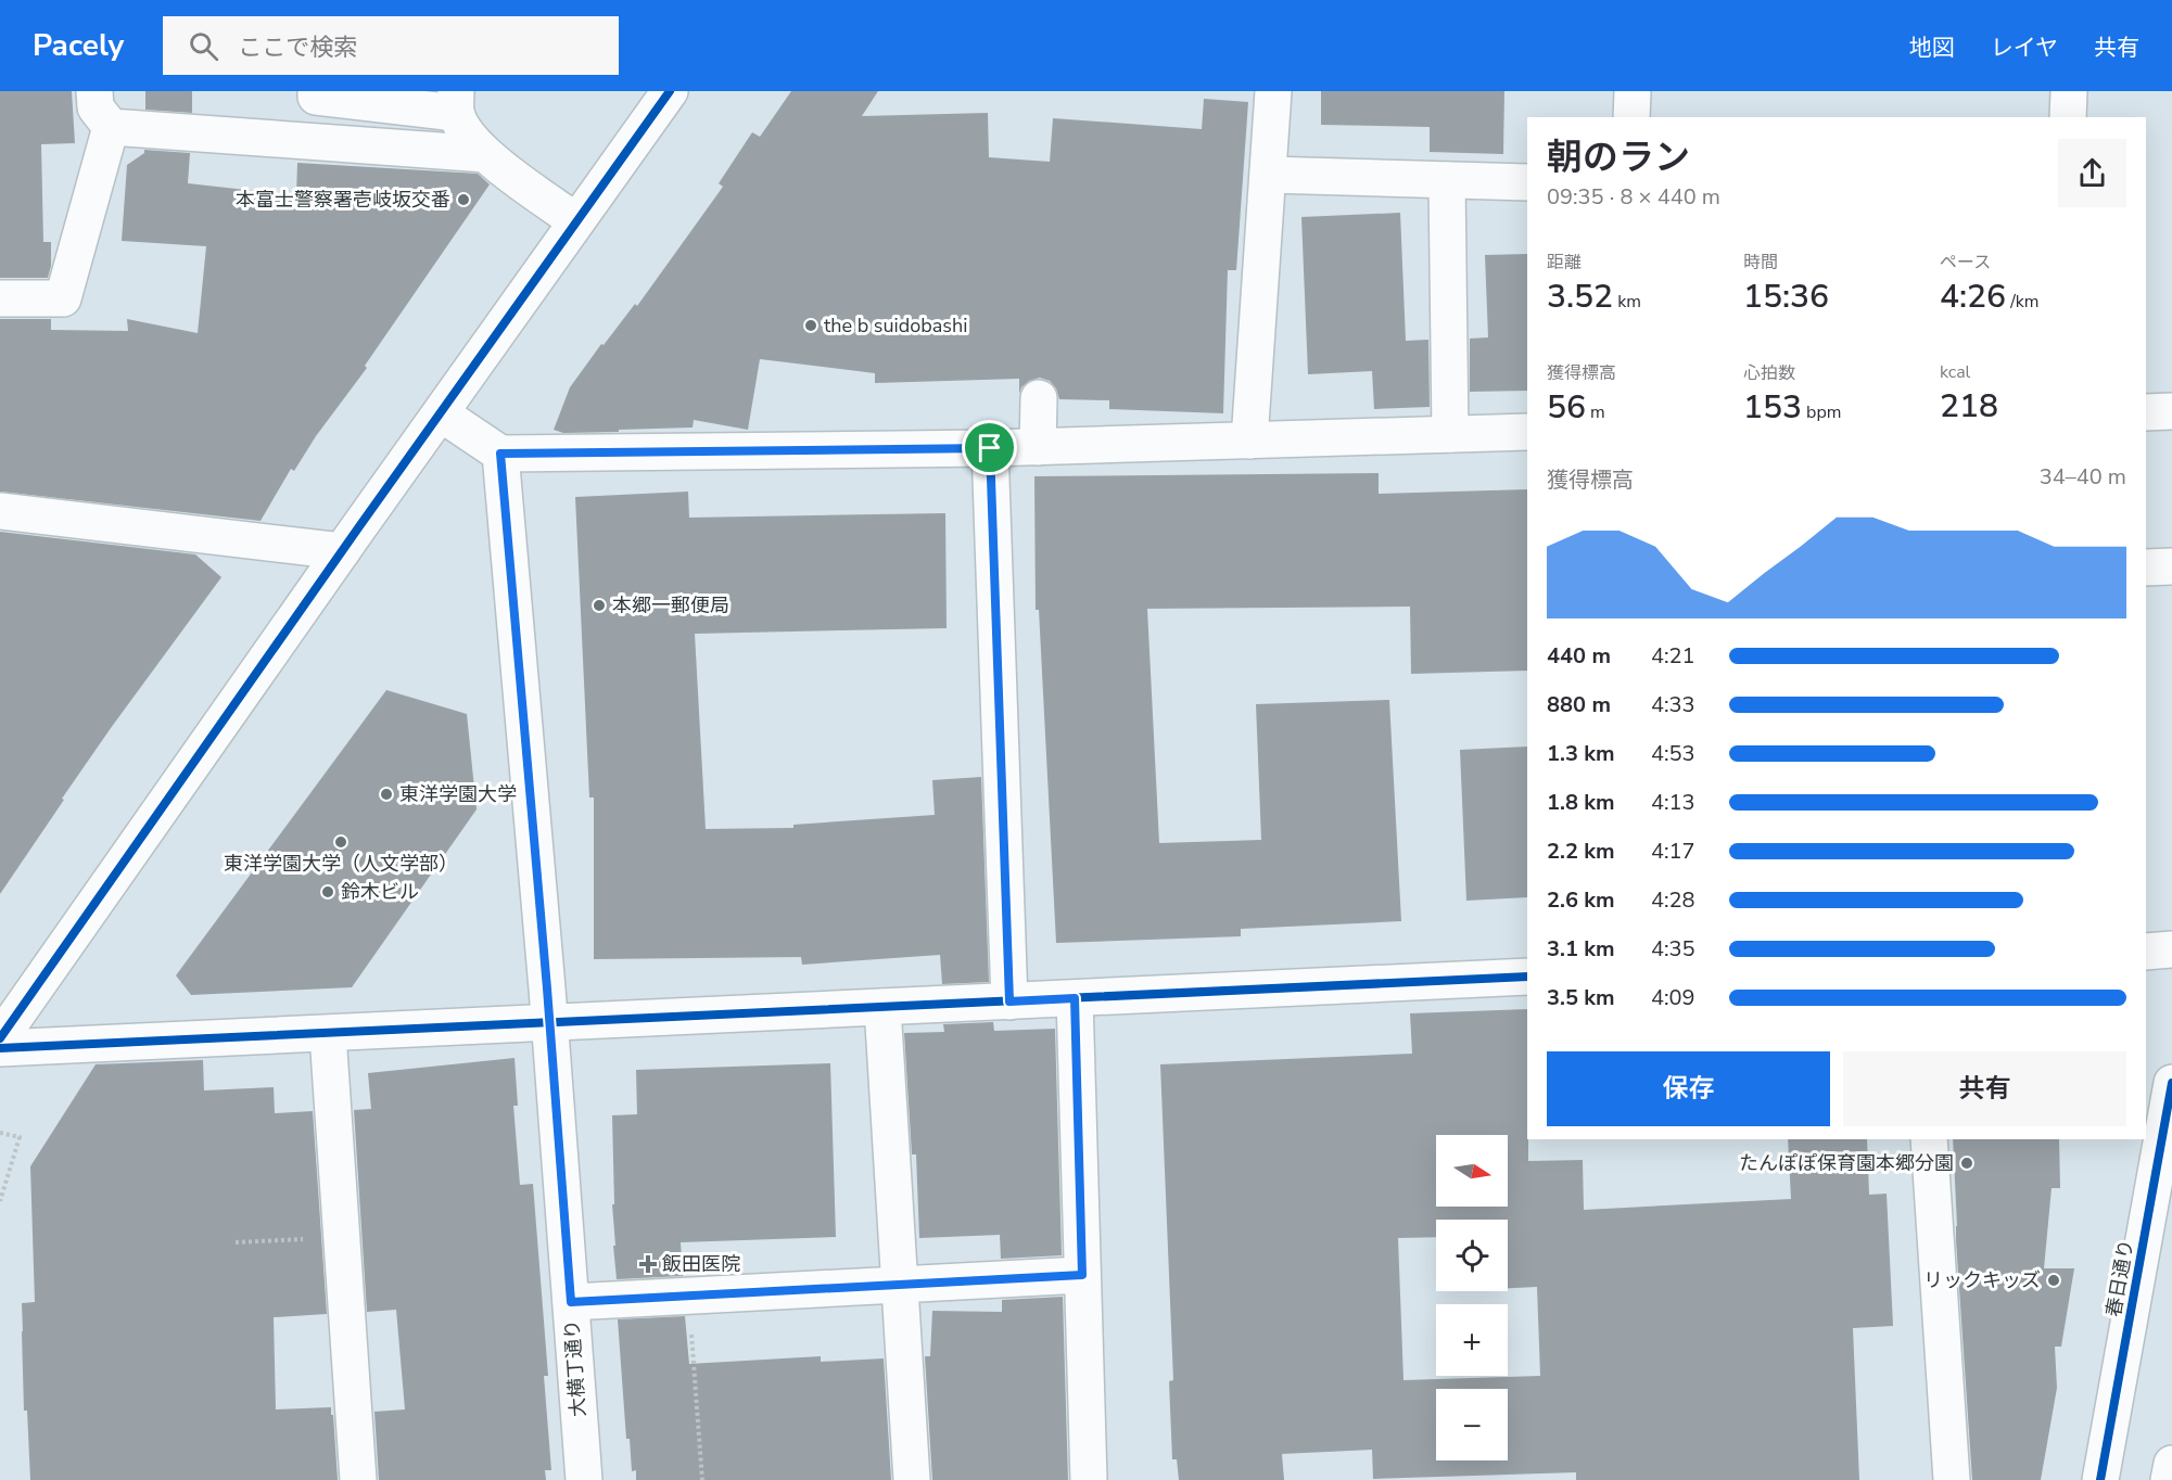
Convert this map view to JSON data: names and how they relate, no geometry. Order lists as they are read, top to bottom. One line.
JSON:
{"streets":{"main road":["春日通り","大横丁通り"]},"places":{"other":["本富士警察署壱岐坂交番","the b suidobashi","本郷一郵便局","東洋学園大学","東洋学園大学（人文学部）","鈴木ビル","たんぽぽ保育園本郷分園","リックキッズ"],"health":["飯田医院"]},"north":"right","page":{"header":"Pacely","search":"ここで検索","nav":["地図","レイヤ","共有"],"heading":["朝のラン","09:35 · 8 × 440 m"],"stats":[["距離","3.52 km"],["時間","15:36"],["ペース","4:26 /km"],["獲得標高","56 m"],["心拍数","153 bpm"],["kcal","218"]],"chart":["獲得標高","34–40 m"],"list":[{"name":"440 m","note":"4:21"},{"name":"880 m","note":"4:33"},{"name":"1.3 km","note":"4:53"},{"name":"1.8 km","note":"4:13"},{"name":"2.2 km","note":"4:17"},{"name":"2.6 km","note":"4:28"},{"name":"3.1 km","note":"4:35"},{"name":"3.5 km","note":"4:09"}],"buttons":["保存","共有"],"map_buttons":["+","−"]}}
